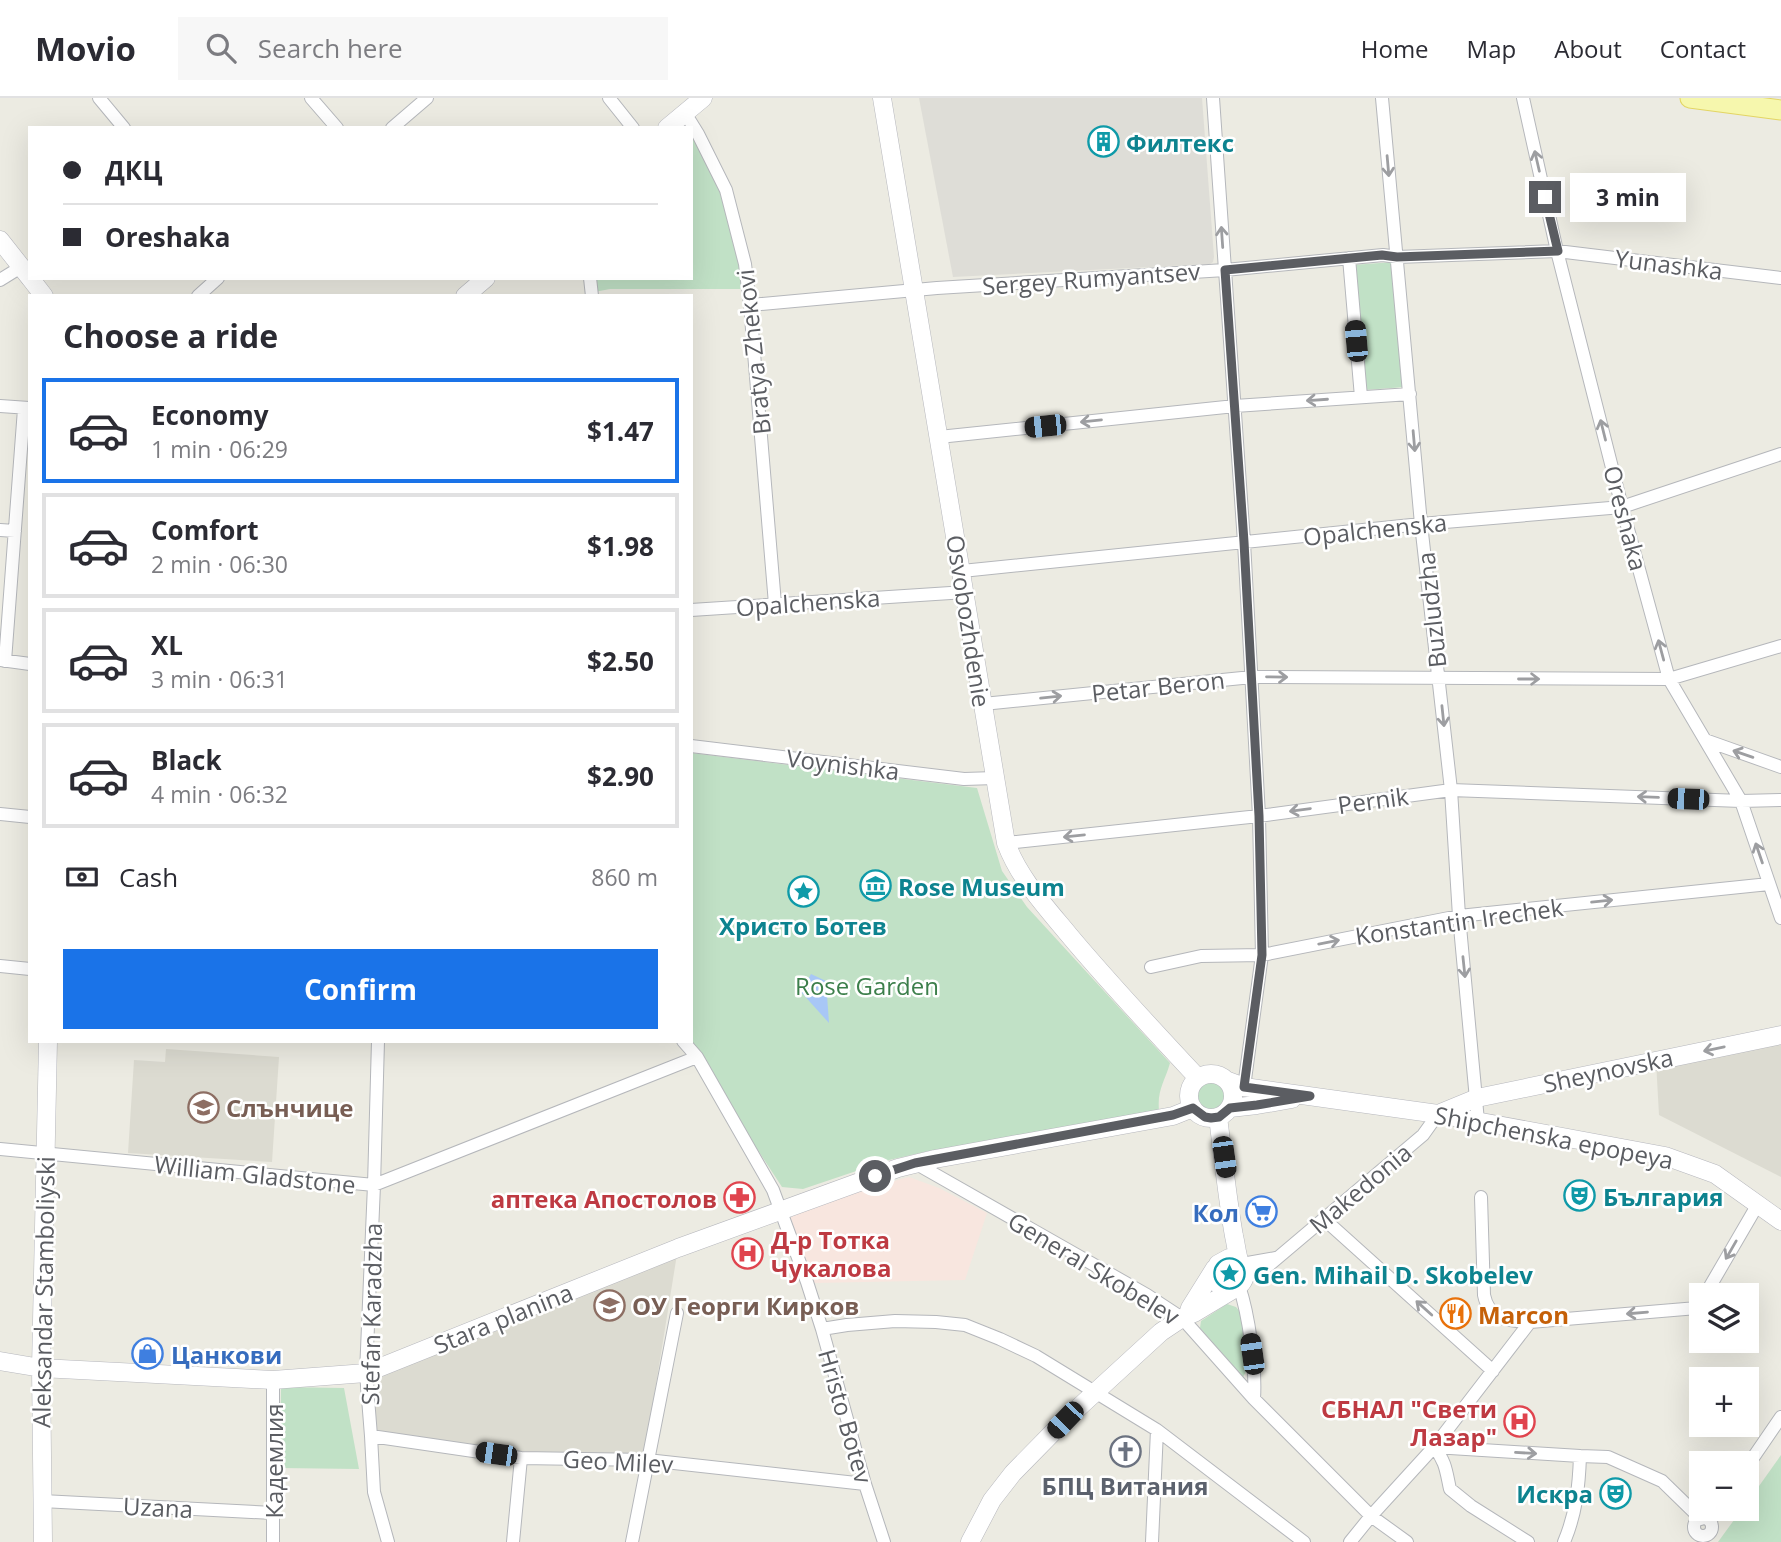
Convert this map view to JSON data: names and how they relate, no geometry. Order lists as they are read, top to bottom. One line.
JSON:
{"streets":{"main road":["Osvobozhdenie","Sheynovska","Shipchenska epopeya","Makedonia","Aleksandar Stamboliyski","Stara planina"],"street":["Yunashka","Sergey Rumyantsev","Bratya Zhekovi","Oreshaka","Opalchenska","Buzludzha","Petar Beron","Voynishka","Pernik","Konstantin Irechek","William Gladstone","General Skobelev","Stefan Karadzha","Hristo Botev","Кадемлия","Geo Milev","Uzana"]},"crossings":[["Yunashka","Sergey Rumyantsev"],["Yunashka","Oreshaka"],["Sergey Rumyantsev","Bratya Zhekovi"],["Sergey Rumyantsev","Oreshaka"],["Sergey Rumyantsev","Buzludzha"],["Sergey Rumyantsev","Osvobozhdenie"],["Bratya Zhekovi","Opalchenska"],["Oreshaka","Opalchenska"],["Oreshaka","Petar Beron"],["Oreshaka","Pernik"],["Oreshaka","Konstantin Irechek"],["Opalchenska","Buzludzha"],["Opalchenska","Osvobozhdenie"],["Buzludzha","Petar Beron"],["Buzludzha","Pernik"],["Buzludzha","Konstantin Irechek"],["Buzludzha","Sheynovska"],["Buzludzha","Shipchenska epopeya"],["Osvobozhdenie","Petar Beron"],["Osvobozhdenie","Voynishka"],["Osvobozhdenie","Pernik"],["Osvobozhdenie","Shipchenska epopeya"],["Osvobozhdenie","Stara planina"],["Sheynovska","Shipchenska epopeya"],["Sheynovska","Makedonia"],["Shipchenska epopeya","Makedonia"],["Shipchenska epopeya","Stara planina"],["William Gladstone","Aleksandar Stamboliyski"],["William Gladstone","Stefan Karadzha"],["William Gladstone","Hristo Botev"],["Makedonia","General Skobelev"],["General Skobelev","Stara planina"],["Aleksandar Stamboliyski","Stara planina"],["Aleksandar Stamboliyski","Uzana"],["Stefan Karadzha","Stara planina"],["Stefan Karadzha","Geo Milev"],["Stara planina","Hristo Botev"],["Stara planina","Кадемлия"],["Hristo Botev","Geo Milev"],["Кадемлия","Uzana"]],"one_way":["Oreshaka","Buzludzha","Petar Beron","Pernik","Konstantin Irechek","Sheynovska"],"parks":["Rose Garden"],"places":{"building":["Филтекс"],"museum":["Rose Museum"],"place":["Христо Ботев","Gen. Mihail D. Skobelev"],"school or university":["Слънчице","ОУ Георги Кирков"],"theatre":["България","Искра"],"pharmacy":["аптека Апостолов"],"supermarket":["Кол"],"hospital":["Д-р Тотка Чукалова","СБНАЛ \"Свeти Лазар\""],"restaurant":["Marcon"],"shop":["Цанкови"],"church":["БПЦ Витания"]},"page":{"header":"Movio","search":"Search here","nav":["Home","Map","About","Contact"],"banner":["ДКЦ","Oreshaka"],"bubble":"3 min","heading":"Choose a ride","list":[{"name":"Economy","note":"1 min · 06:29","value":"$1.47"},{"name":"Comfort","note":"2 min · 06:30","value":"$1.98"},{"name":"XL","note":"3 min · 06:31","value":"$2.50"},{"name":"Black","note":"4 min · 06:32","value":"$2.90"}],"pay":["Cash","860 m"],"buttons":"Confirm","map_buttons":["+","−"]}}
